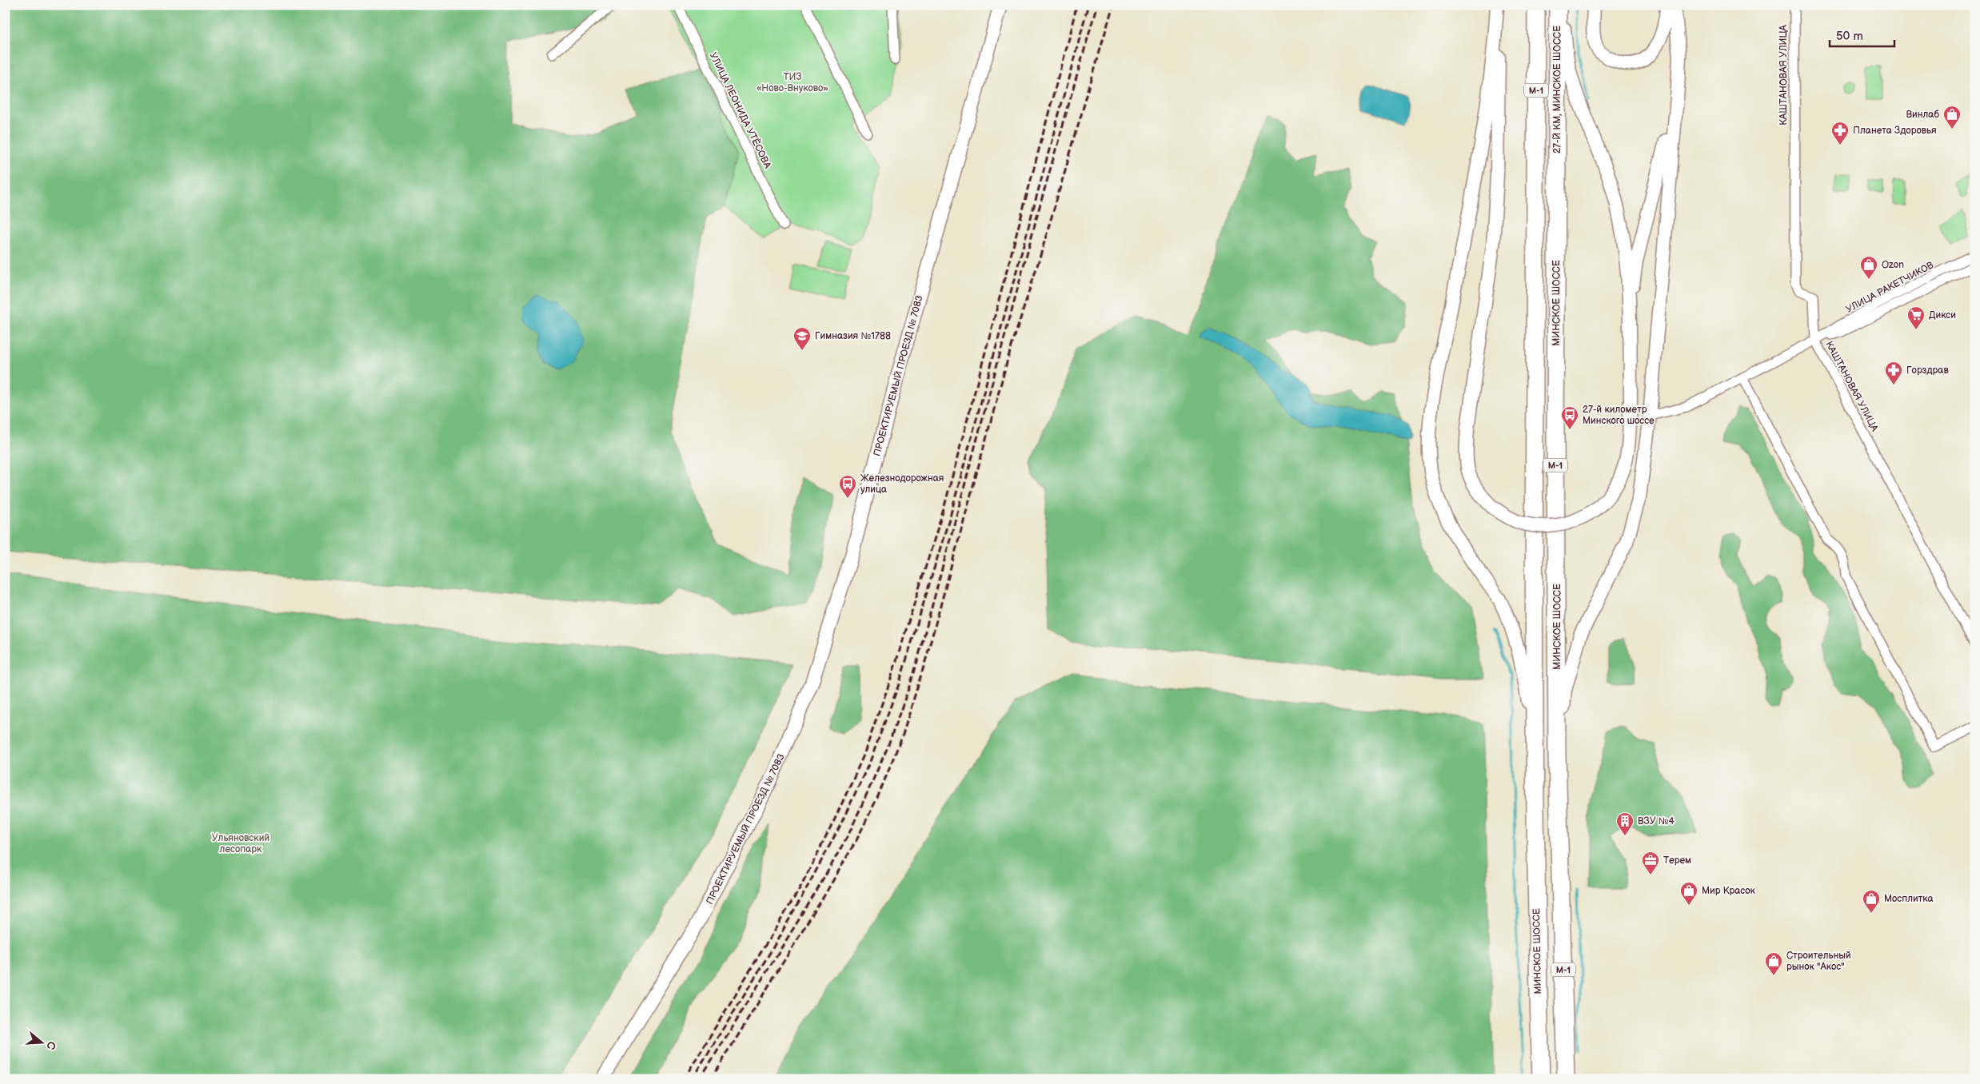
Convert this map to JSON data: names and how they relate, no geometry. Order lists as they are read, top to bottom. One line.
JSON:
{"streets":{"highway":["27-Й КМ, МИНСКОЕ ШОССЕ","М-1","МИНСКОЕ ШОССЕ"],"main road":["ПРОЕКТИРУЕМЫЙ ПРОЕЗД № 7083"],"street":["КАШТАНОВАЯ УЛИЦА","УЛИЦА ЛЕОНИДА УТЁСОВА","УЛИЦА РАКЕТЧИКОВ"]},"crossings":[["КАШТАНОВАЯ УЛИЦА","УЛИЦА РАКЕТЧИКОВ"],["27-Й КМ, МИНСКОЕ ШОССЕ","МИНСКОЕ ШОССЕ"]],"parks":["ТИЗ «Ново-Внуково»","Ульяновский лесопарк"],"places":{"shop":["Винлаб","Ozon","Мир Красок","Мосплитка","Строительный рынок \"Акос\""],"pharmacy":["Планета Здоровья","Горздрав"],"supermarket":["Дикси"],"school or university":["Гимназия №1788"],"bus stop":["27-й километр Минского шоссе","Железнодорожная улица"],"building":["ВЗУ №4"],"office":["Терем"]},"scale_bar":"50 m","north":"right"}
